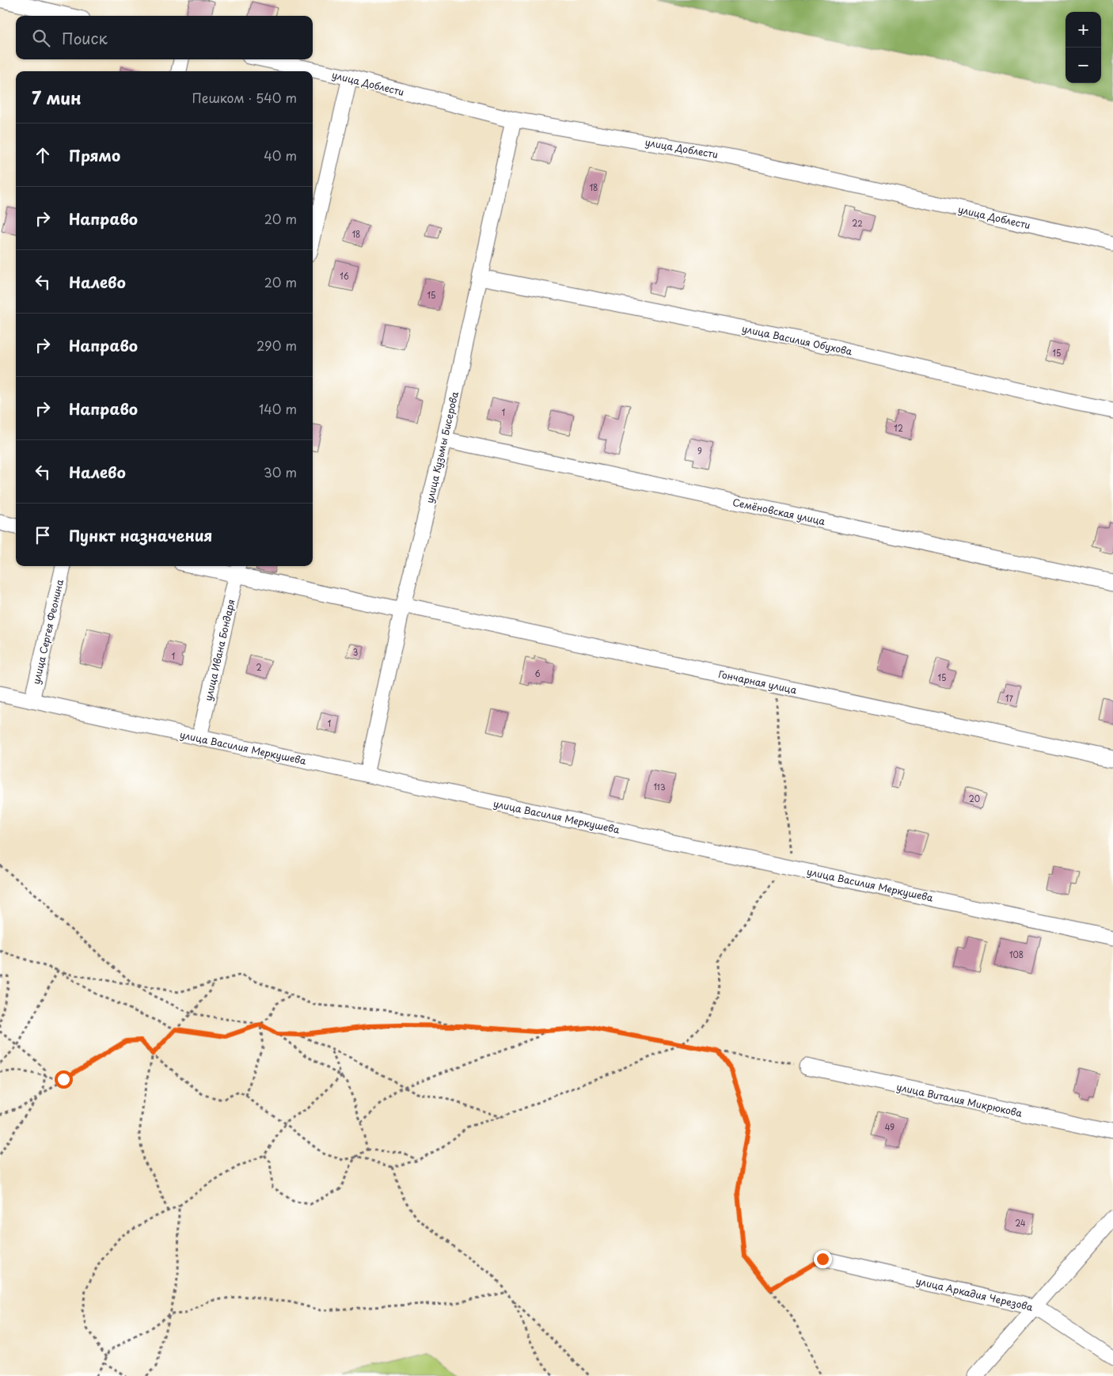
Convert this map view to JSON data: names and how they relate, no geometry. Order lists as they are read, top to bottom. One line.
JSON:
{"streets":{"street":["улица Доблести","улица Василия Обухова","улица Кузьмы Бисерова","Семёновская улица","улица Сергея Феонина","улица Ивана Бондаря","Гончарная улица","улица Василия Меркушева","улица Виталия Микрюкова","улица Аркадия Черезова"]},"crossings":[["улица Доблести","улица Кузьмы Бисерова"],["улица Василия Обухова","улица Кузьмы Бисерова"],["улица Кузьмы Бисерова","Семёновская улица"],["улица Кузьмы Бисерова","Гончарная улица"],["улица Кузьмы Бисерова","улица Василия Меркушева"],["улица Сергея Феонина","улица Василия Меркушева"],["улица Ивана Бондаря","Гончарная улица"],["улица Ивана Бондаря","улица Василия Меркушева"]],"house_numbers":["18","22","18","16","15","15","1","12","9","3","1","2","6","15","17","1","113","20","108","49","24"],"page":{"map_buttons":["+","−"],"search":"Поиск","heading":["7 мин","Пешком · 540 m"],"list":[["Прямо","40 m"],["Направо","20 m"],["Налево","20 m"],["Направо","290 m"],["Направо","140 m"],["Налево","30 m"],"Пункт назначения"]}}
